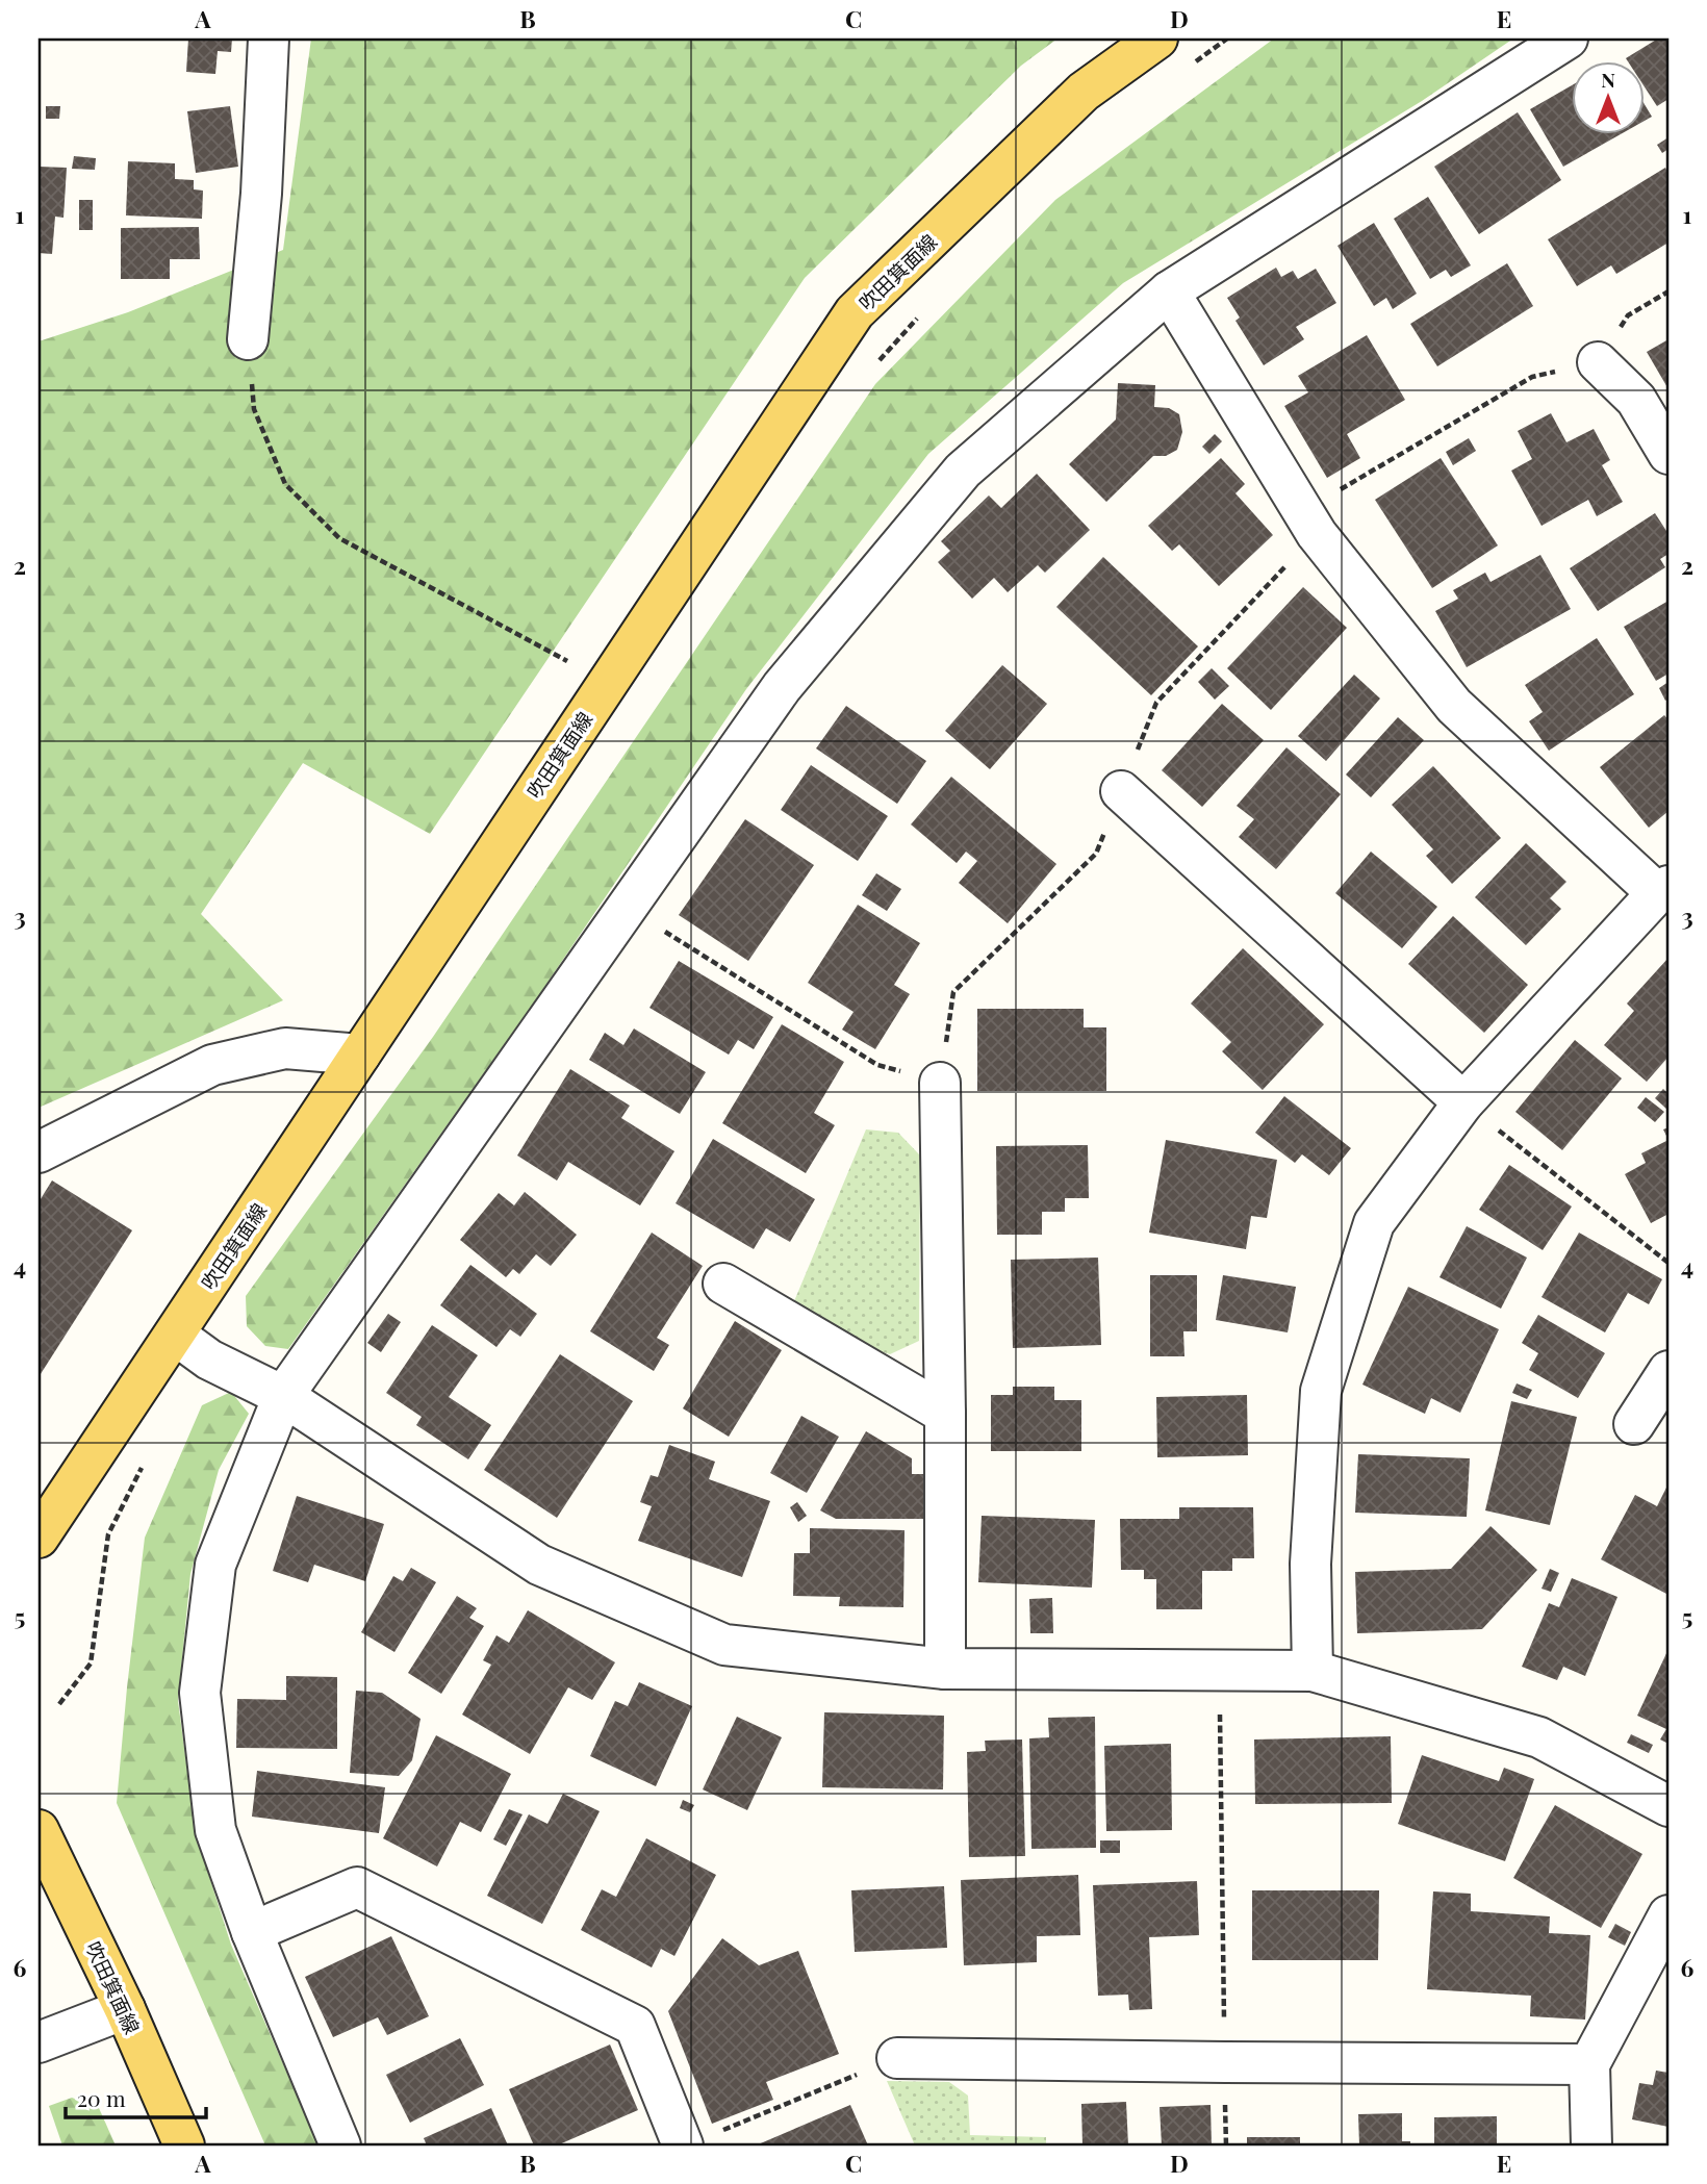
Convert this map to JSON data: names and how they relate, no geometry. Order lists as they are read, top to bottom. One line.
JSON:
{"streets":{"main road":["吹田箕面線"]},"scale_bar":"20 m","north":"top","grid":{"columns":["A","B","C","D","E"],"rows":["1","2","3","4","5","6"]}}
